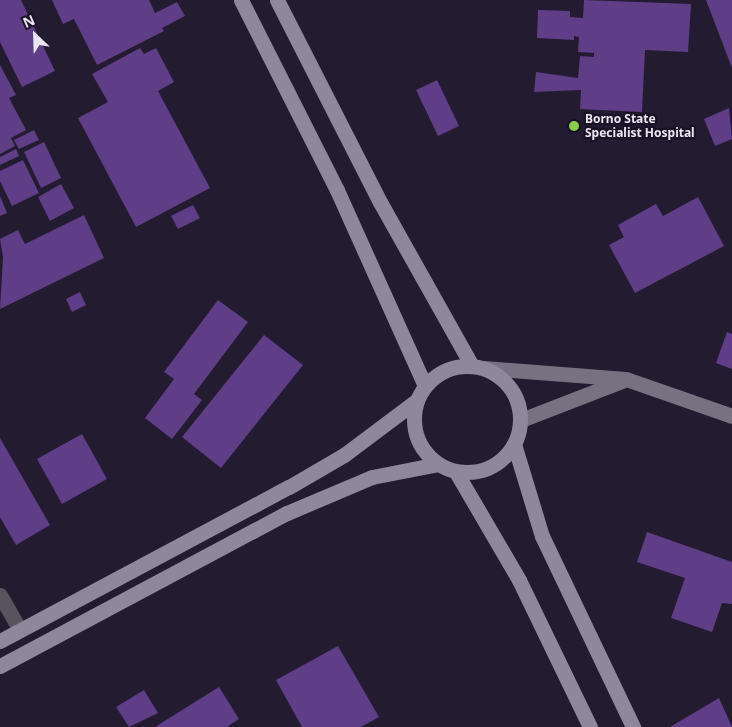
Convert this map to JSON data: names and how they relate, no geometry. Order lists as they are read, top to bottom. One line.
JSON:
{"places":["Borno State Specialist Hospital"],"north":"top left"}
